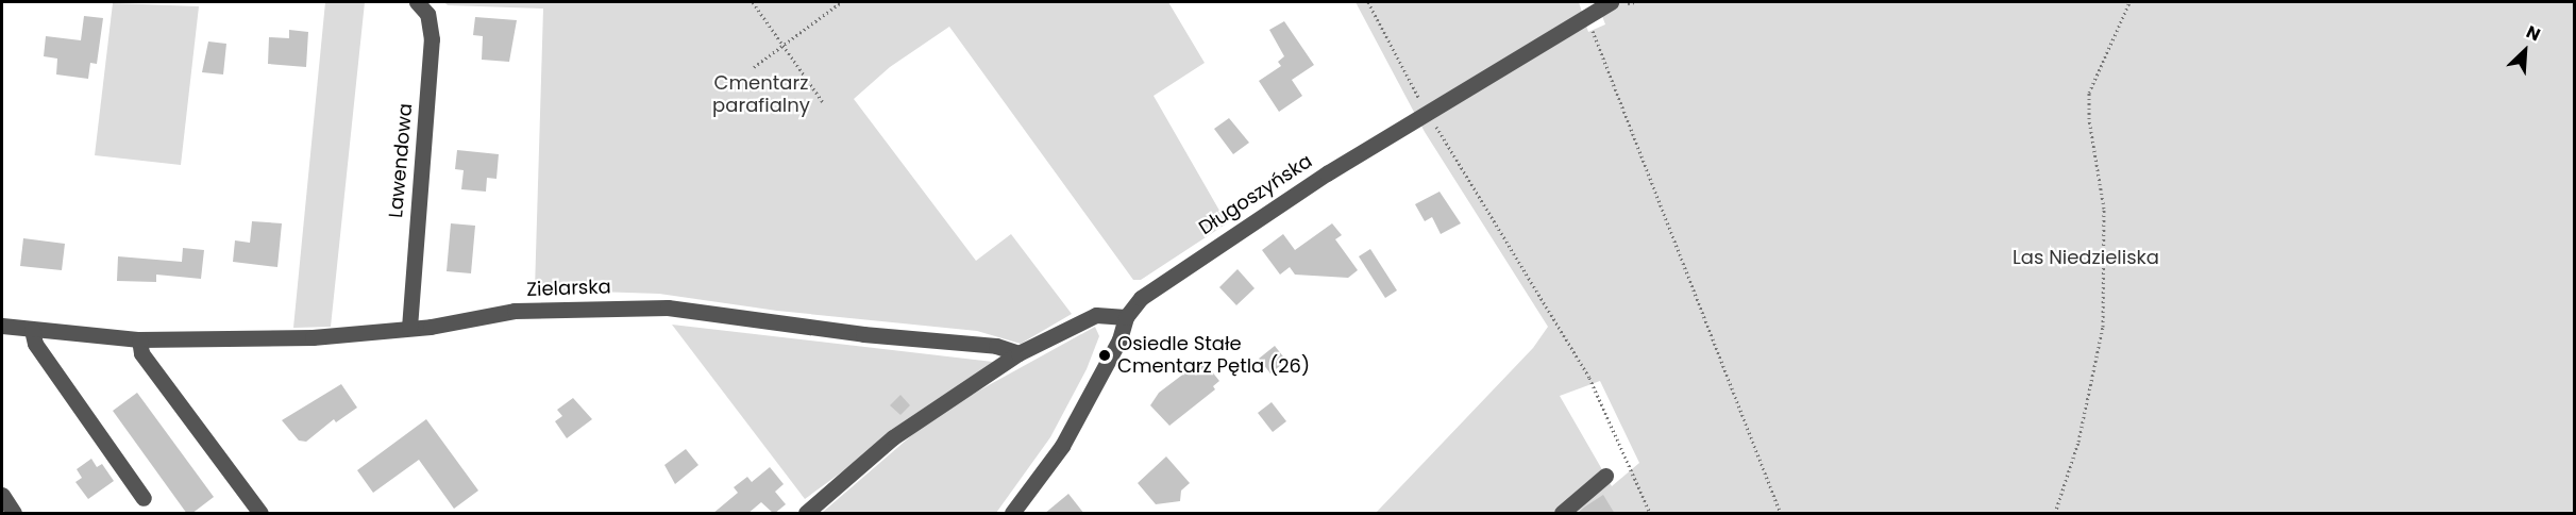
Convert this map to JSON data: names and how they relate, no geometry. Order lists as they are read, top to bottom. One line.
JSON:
{"streets":{"street":["Lawendowa","Długoszyńska","Zielarska"]},"crossings":[["Lawendowa","Zielarska"]],"parks":["Cmentarz parafialny","Las Niedzieliska"],"places":["Osiedle Stałe Cmentarz Pętla (26)"],"north":"top right"}
